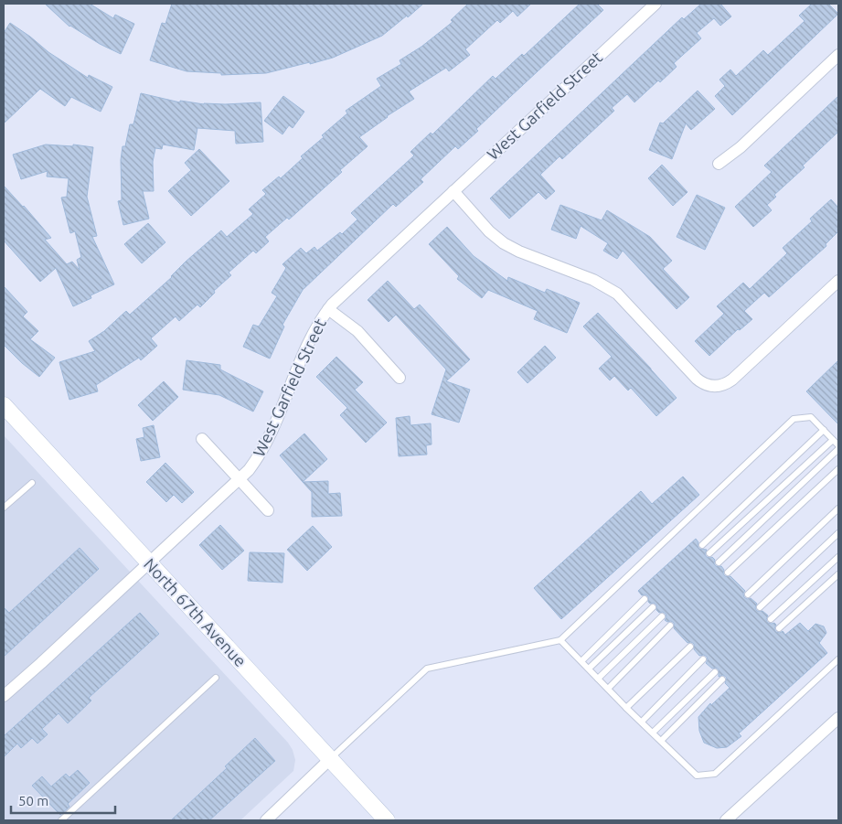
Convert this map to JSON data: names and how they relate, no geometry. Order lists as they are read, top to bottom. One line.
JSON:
{"streets":{"main road":["North 67th Avenue"],"street":["West Garfield Street"]},"crossings":[["West Garfield Street","North 67th Avenue"]],"scale_bar":"50 m"}
